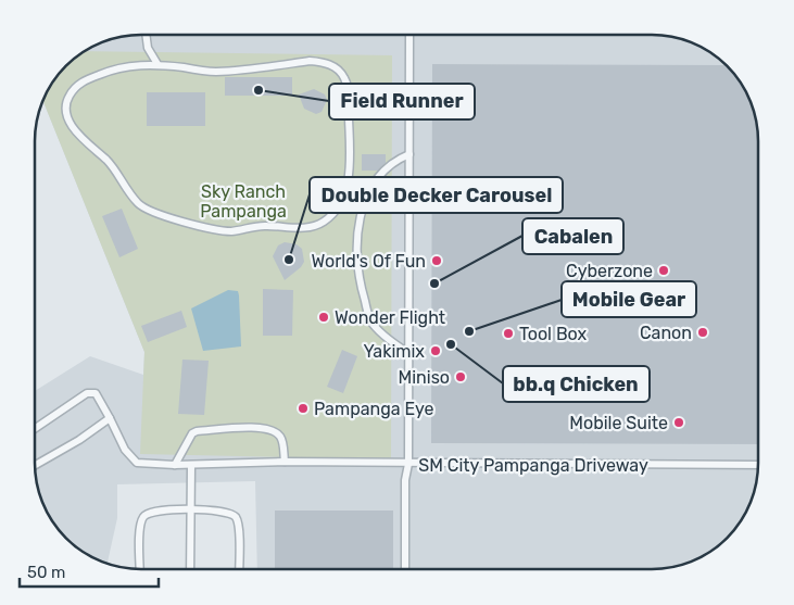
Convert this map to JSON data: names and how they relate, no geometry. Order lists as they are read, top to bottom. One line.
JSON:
{"streets":{"lane":["SM City Pampanga Driveway"]},"parks":["Sky Ranch Pampanga"],"places":["Field Runner","Double Decker Carousel","World's Of Fun","Cyberzone","Cabalen","Wonder Flight","Mobile Gear","Canon","Tool Box","bb.q Chicken","Yakimix","Miniso","Pampanga Eye","Mobile Suite"],"scale_bar":"50 m"}
